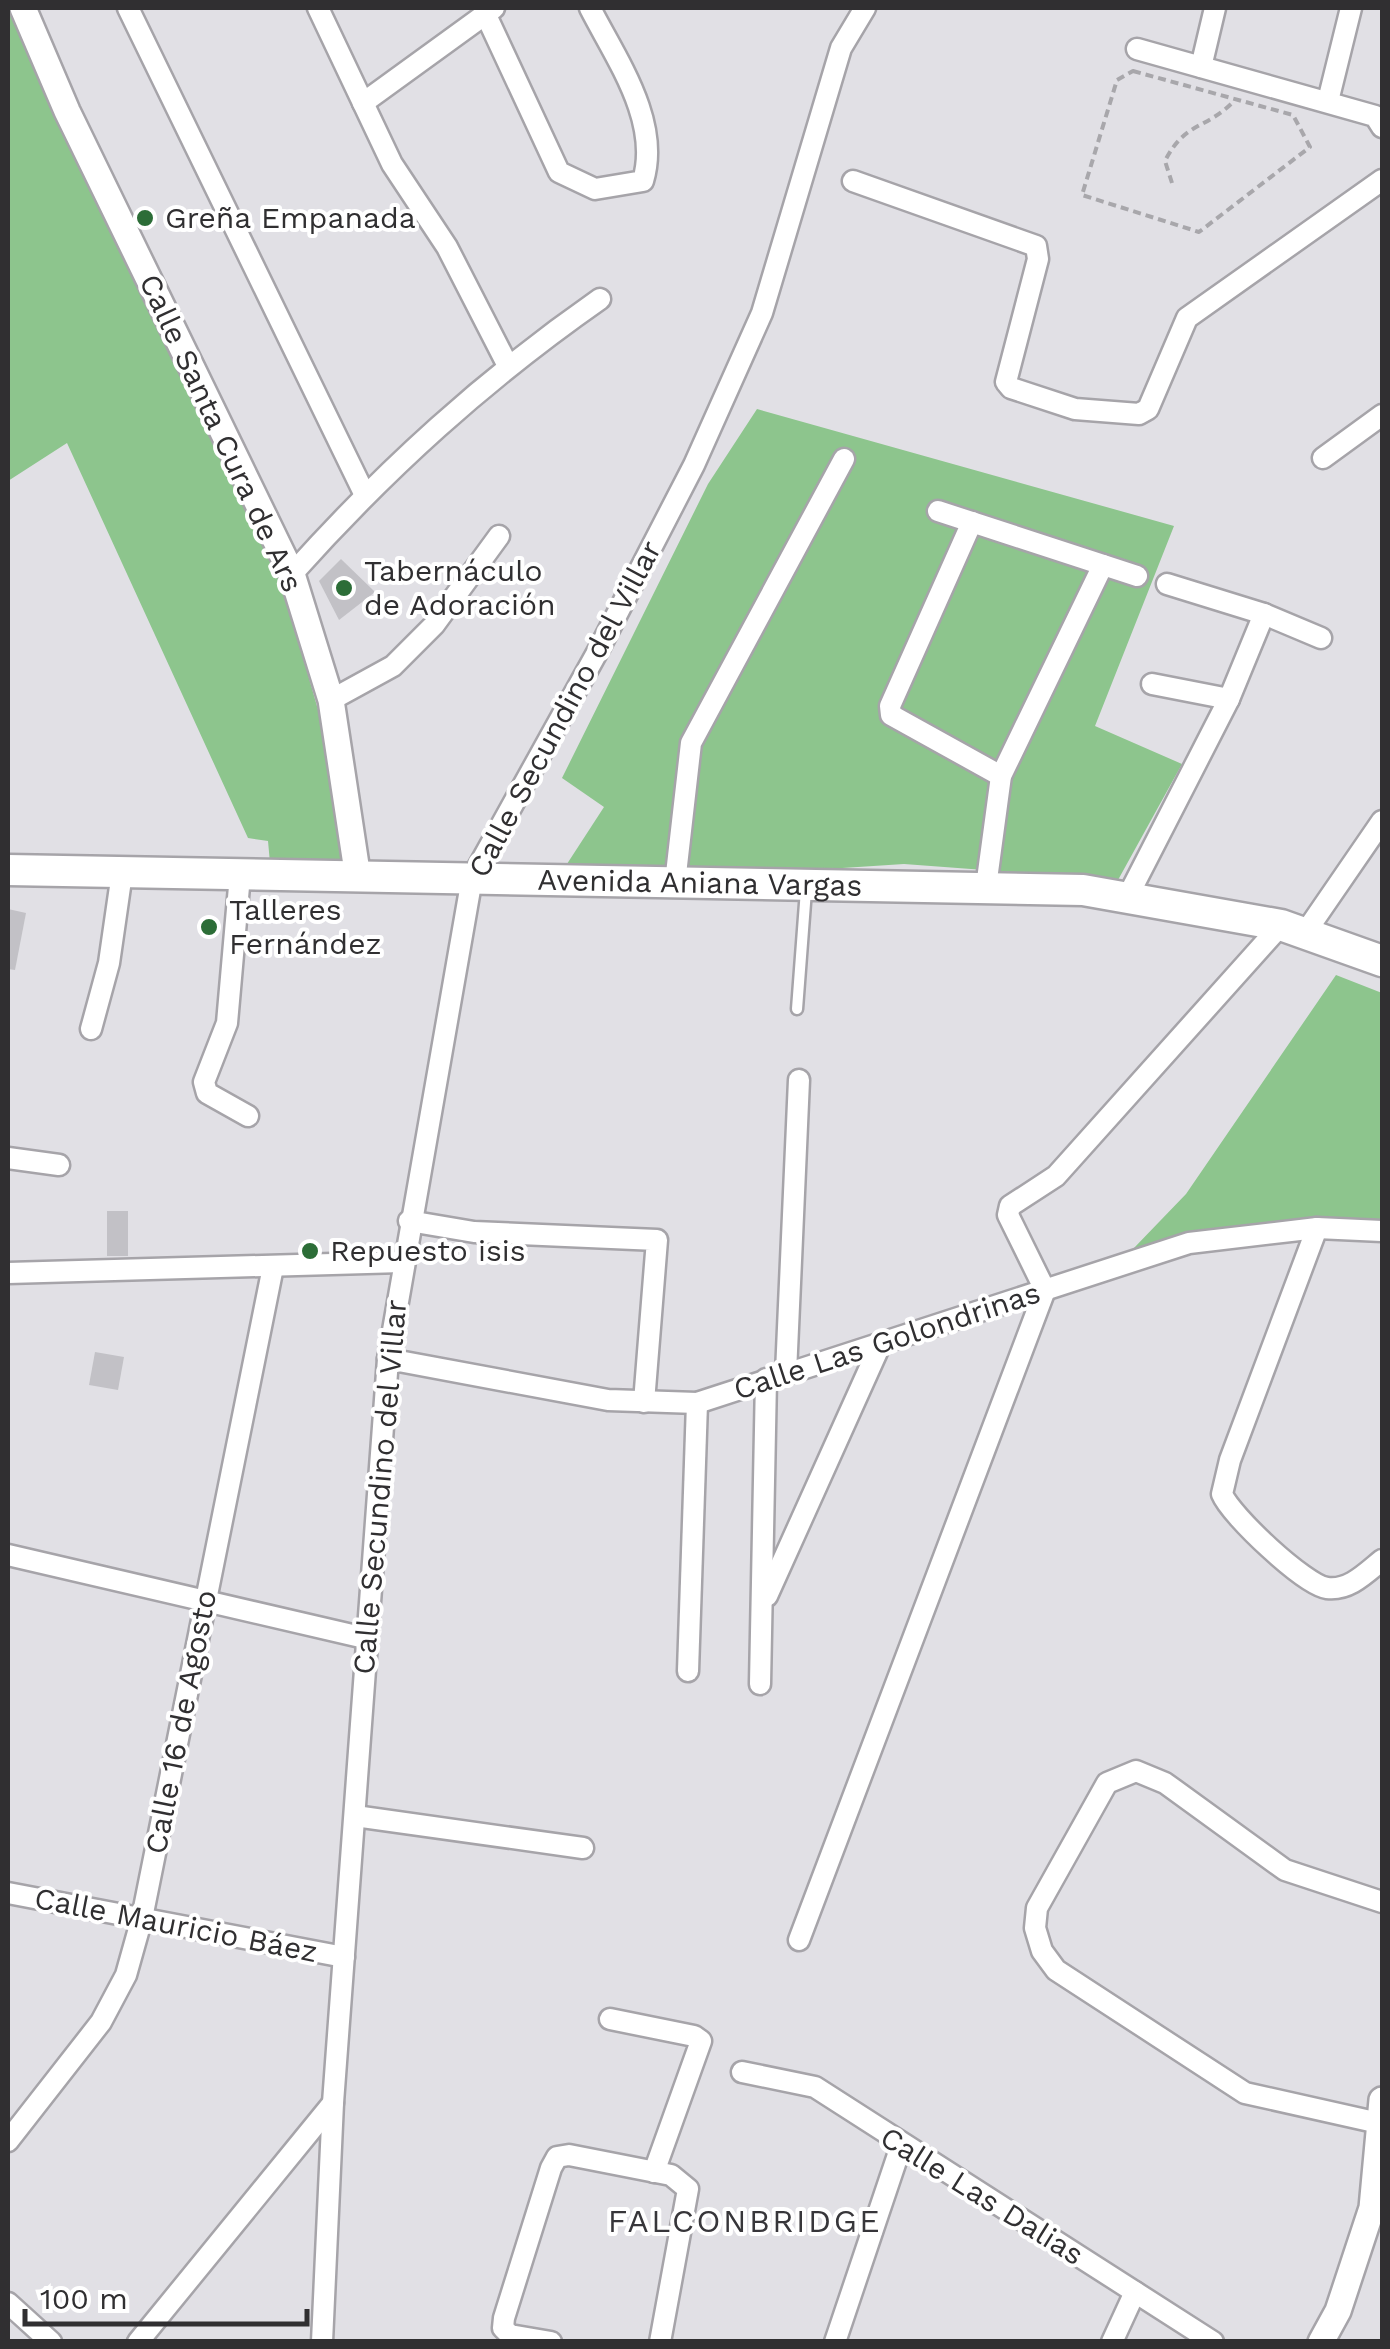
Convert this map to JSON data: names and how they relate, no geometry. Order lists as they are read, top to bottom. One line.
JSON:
{"streets":{"main road":["Avenida Aniana Vargas"],"street":["Calle Santa Cura de Ars","Calle Secundino del Villar","Calle Las Golondrinas","Calle 16 de Agosto","Calle Mauricio Báez","Calle Las Dalias"]},"crossings":[["Calle Santa Cura de Ars","Avenida Aniana Vargas"],["Calle Secundino del Villar","Avenida Aniana Vargas"],["Calle Secundino del Villar","Calle Las Golondrinas"],["Calle Secundino del Villar","Calle Mauricio Báez"],["Calle 16 de Agosto","Calle Mauricio Báez"]],"districts":["FALCONBRIDGE"],"places":["Greña Empanada","Tabernáculo de Adoración","Talleres Fernández","Repuesto isis"],"scale_bar":"100 m"}
